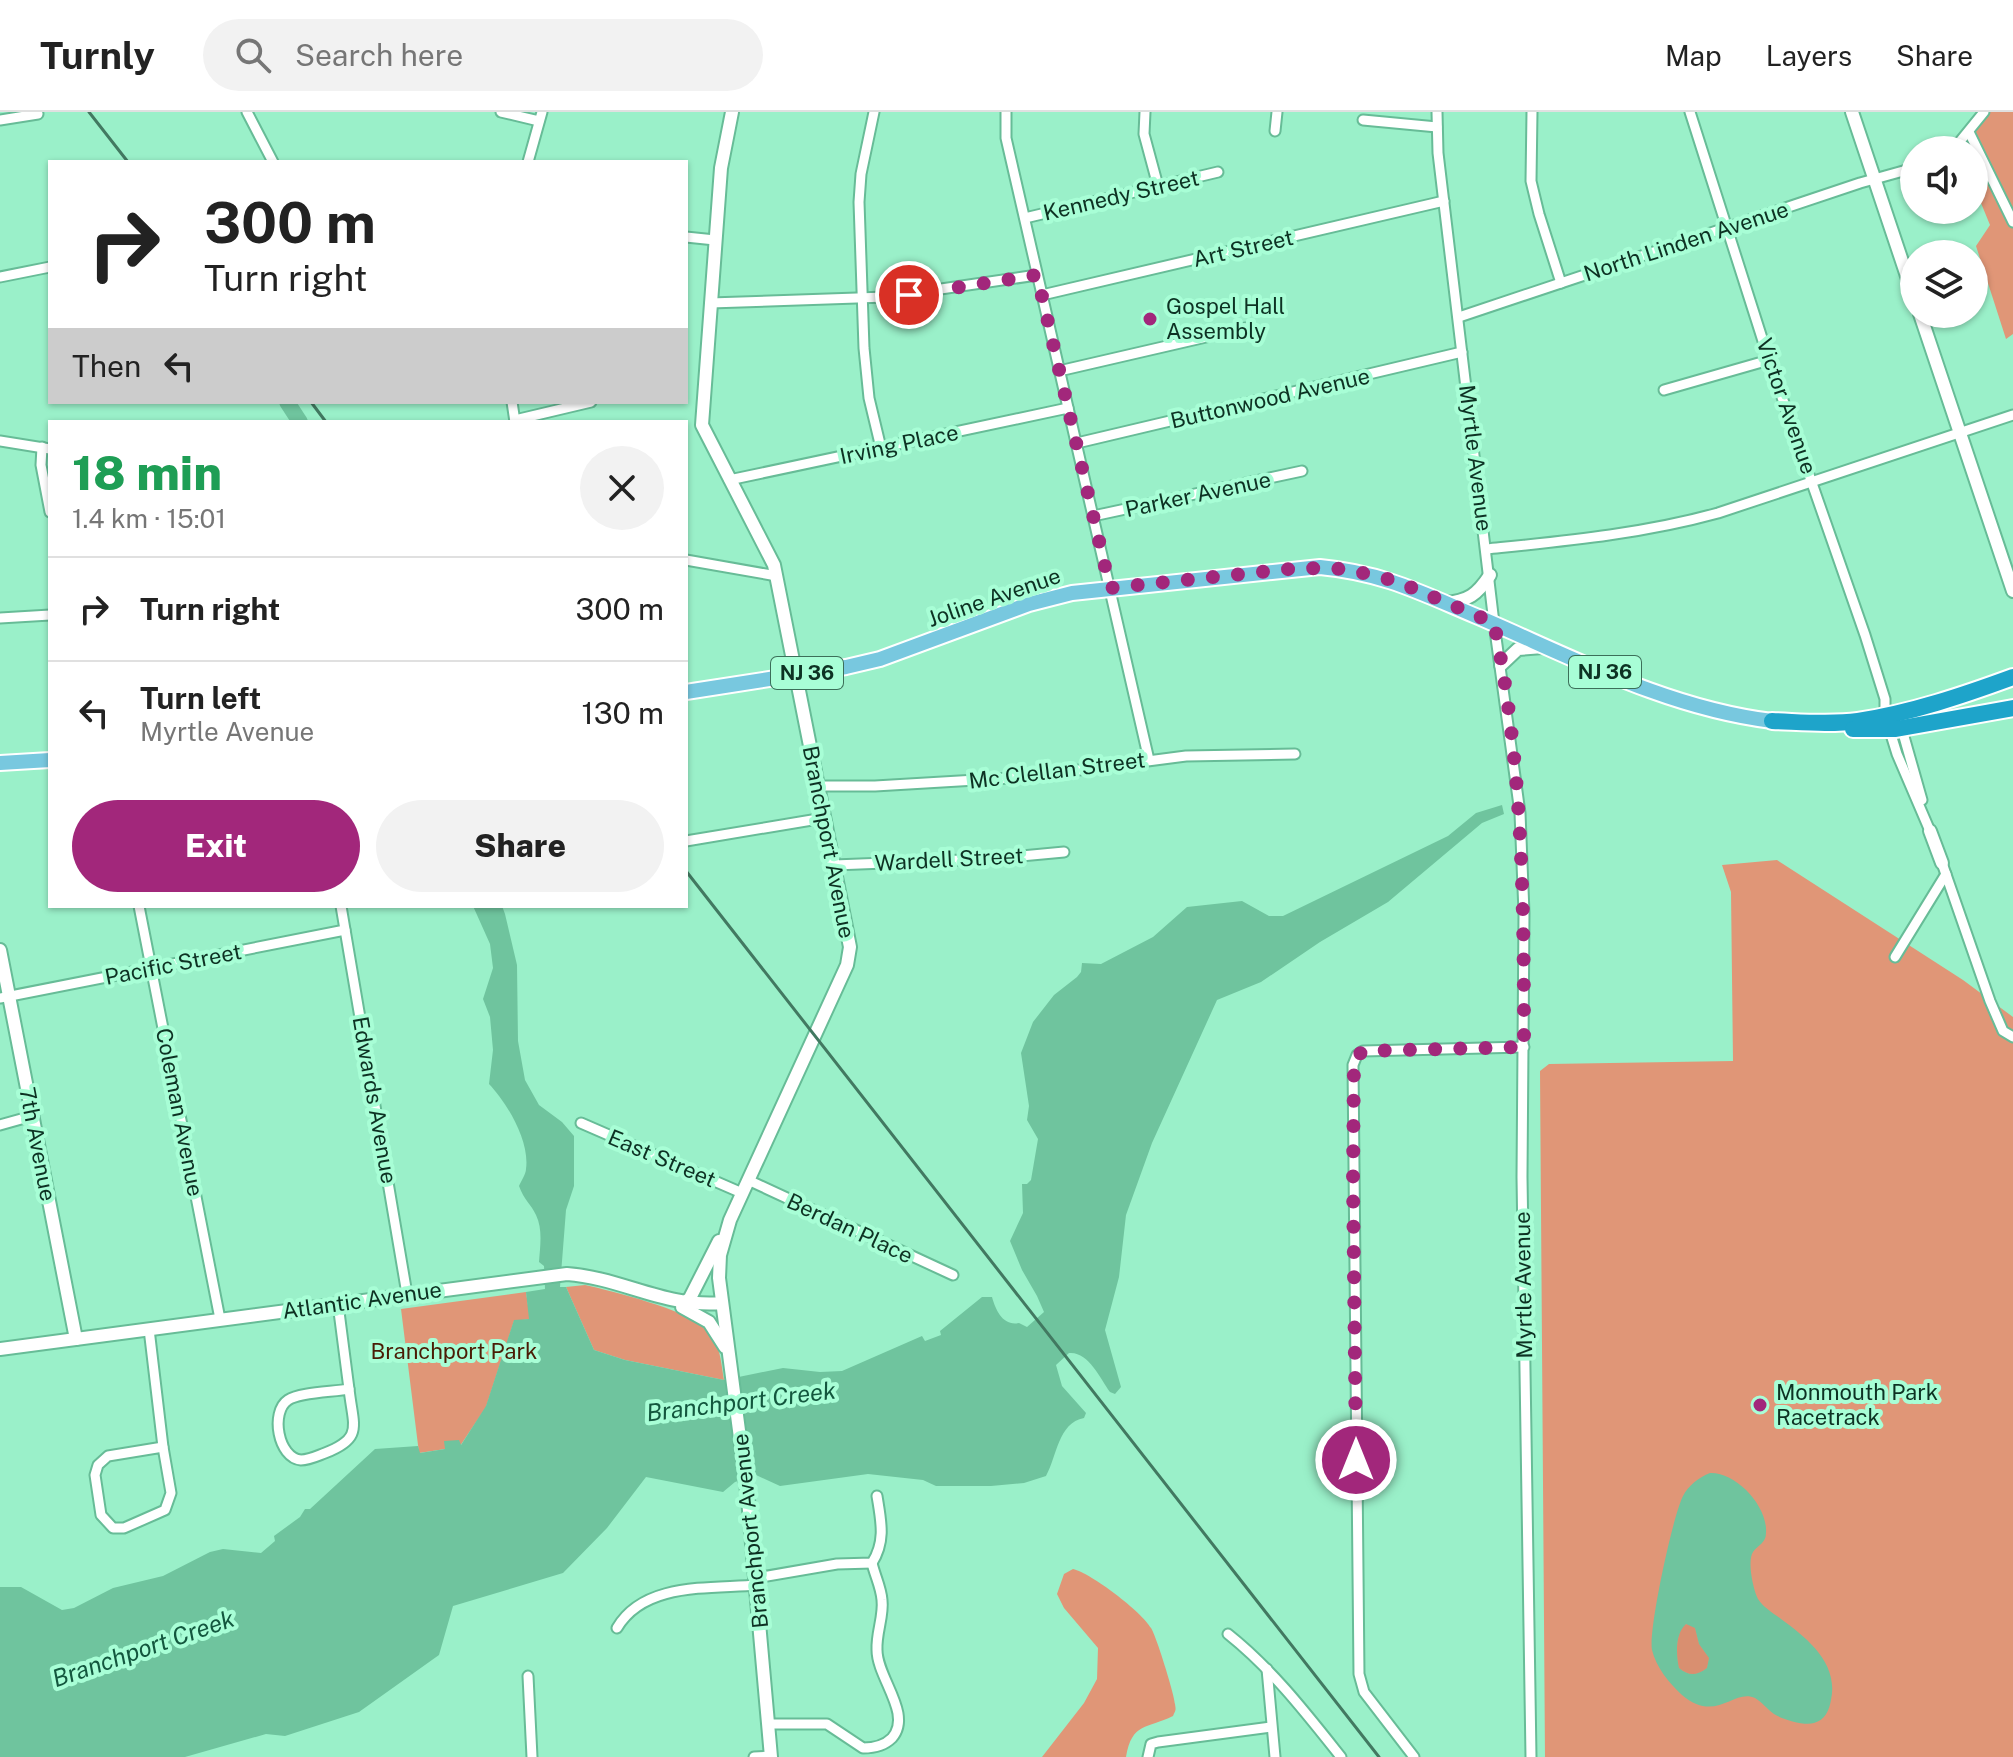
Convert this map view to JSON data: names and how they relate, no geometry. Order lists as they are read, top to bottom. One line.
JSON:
{"streets":{"highway":["NJ 36"],"main road":["Joline Avenue"],"street":["Kennedy Street","North Linden Avenue","Art Street","Buttonwood Avenue","Victor Avenue","Irving Place","Myrtle Avenue","Parker Avenue","Mc Clellan Street","Branchport Avenue","Wardell Street","Pacific Street","Edwards Avenue","Coleman Avenue","7th Avenue","East Street","Berdan Place","Atlantic Avenue"]},"crossings":[["North Linden Avenue","Victor Avenue"],["North Linden Avenue","Myrtle Avenue"],["Art Street","Myrtle Avenue"],["Buttonwood Avenue","Myrtle Avenue"],["Victor Avenue","NJ 36"],["Irving Place","Branchport Avenue"],["Myrtle Avenue","Joline Avenue"],["Joline Avenue","NJ 36"],["Joline Avenue","Branchport Avenue"],["Mc Clellan Street","Branchport Avenue"],["Branchport Avenue","Wardell Street"],["Branchport Avenue","East Street"],["Branchport Avenue","Berdan Place"],["Branchport Avenue","Atlantic Avenue"],["Pacific Street","Edwards Avenue"],["Pacific Street","Coleman Avenue"],["Pacific Street","7th Avenue"],["Edwards Avenue","Atlantic Avenue"],["Coleman Avenue","Atlantic Avenue"],["7th Avenue","Atlantic Avenue"]],"water":["Branchport Creek"],"parks":["Branchport Park"],"places":["Gospel Hall Assembly","Monmouth Park Racetrack"],"page":{"header":"Turnly","search":"Search here","nav":["Map","Layers","Share"],"turn":["300 m","Turn right"],"then":"Then","heading":["18 min","1.4 km · 15:01"],"list":[{"name":"Turn right","value":"300 m"},{"name":"Turn left","note":"Myrtle Avenue","value":"130 m"}],"buttons":["Exit","Share"]}}
